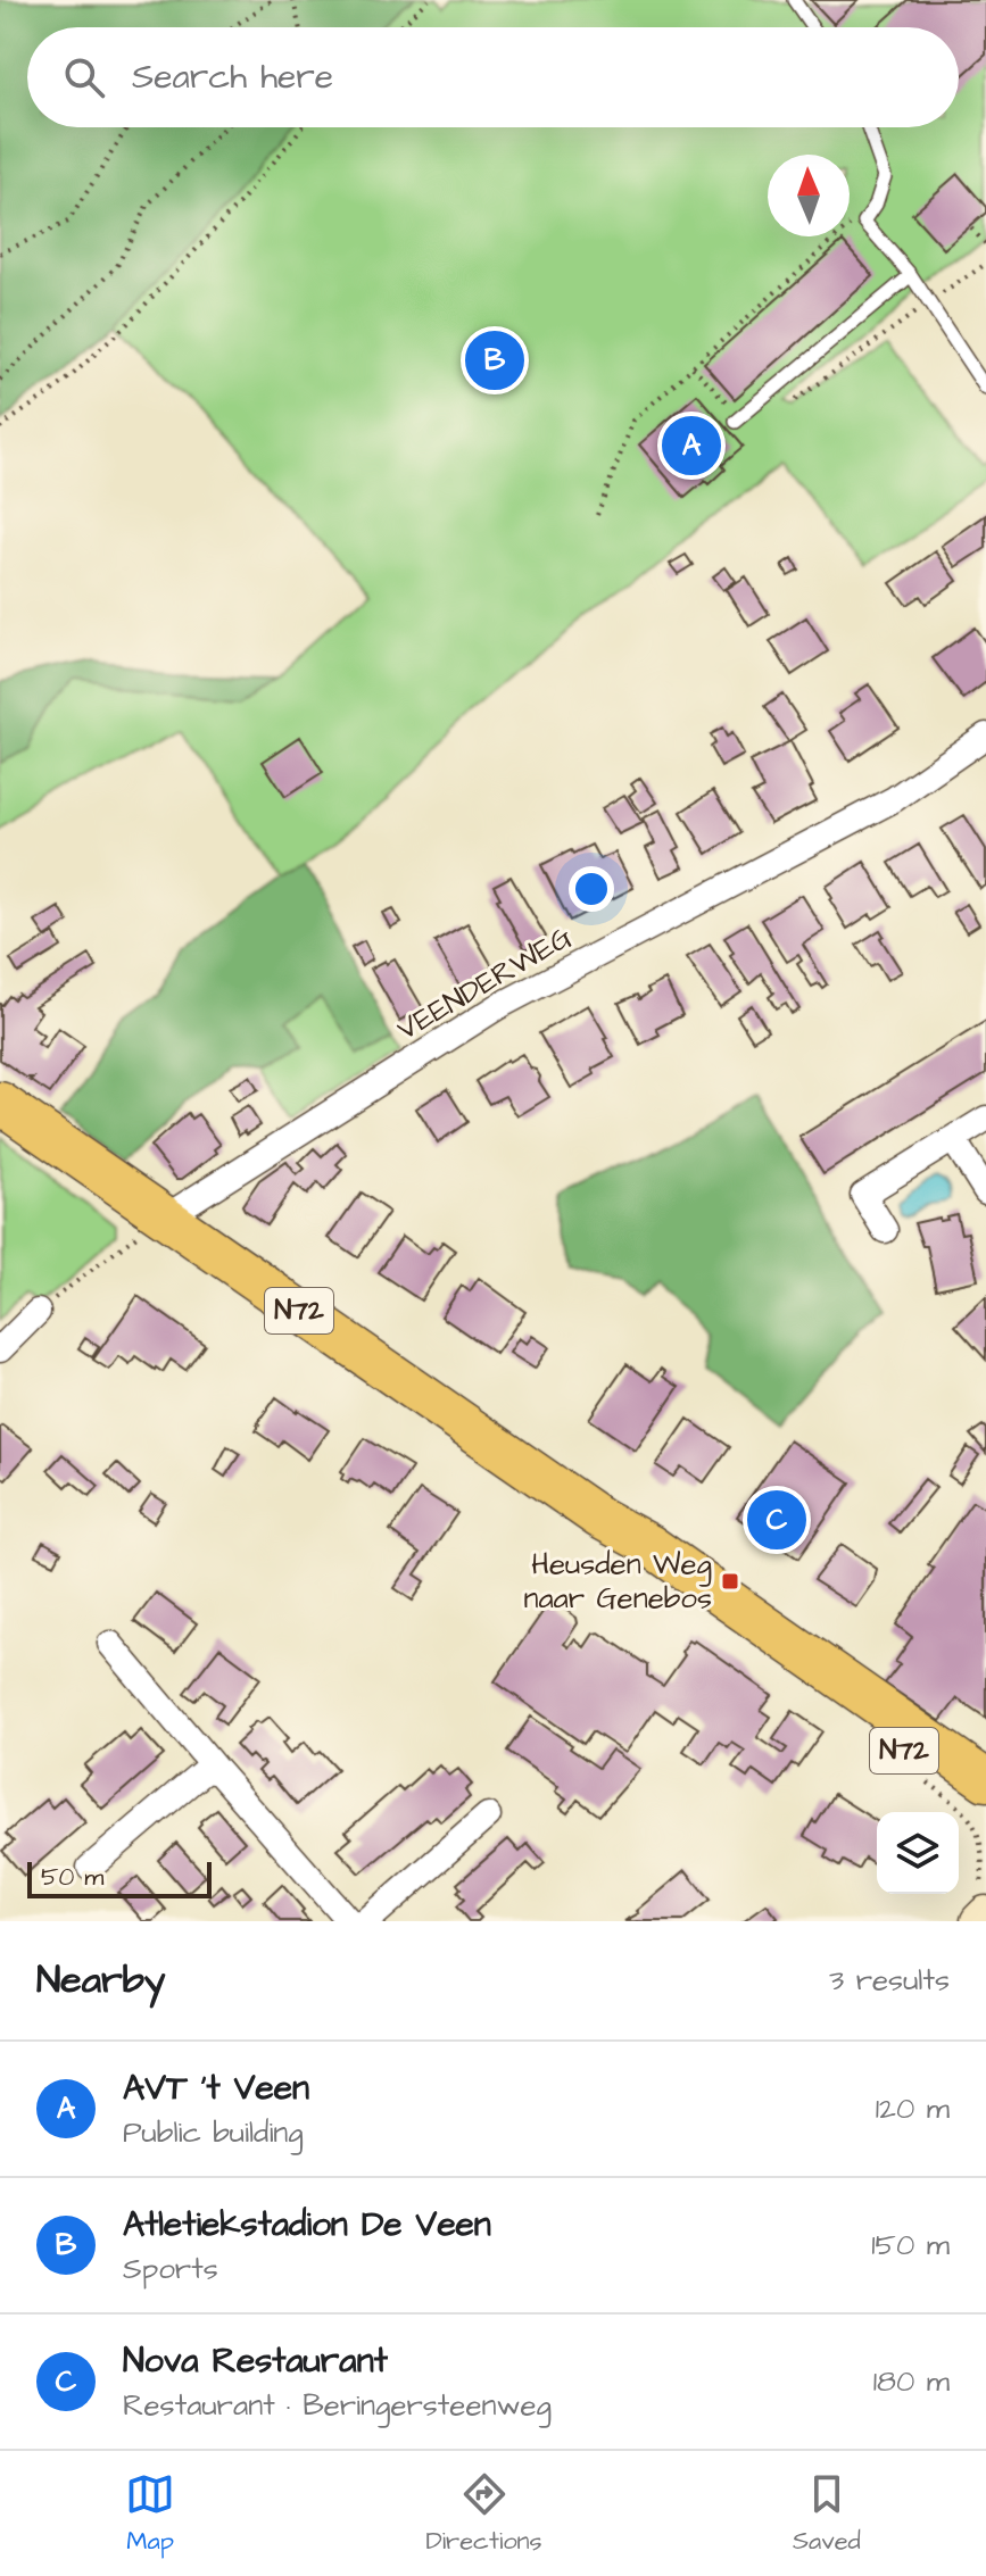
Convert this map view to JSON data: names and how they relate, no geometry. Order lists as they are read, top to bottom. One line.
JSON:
{"streets":{"main road":["N72"],"street":["VEENDERWEG"]},"crossings":[["VEENDERWEG","N72"]],"places":{"transit":["Heusden Weg naar Genebos"]},"scale_bar":"50 m","north":"top","page":{"search":"Search here","pins":["B","A","C"],"scale":"50 m","heading":["Nearby","3 results"],"list":[{"mark":"A","name":"AVT 't Veen","note":"Public building","value":"120 m"},{"mark":"B","name":"Atletiekstadion De Veen","note":"Sports","value":"150 m"},{"mark":"C","name":"Nova Restaurant","note":"Restaurant · Beringersteenweg","value":"180 m"}],"nav":["Map","Directions","Saved"]}}
